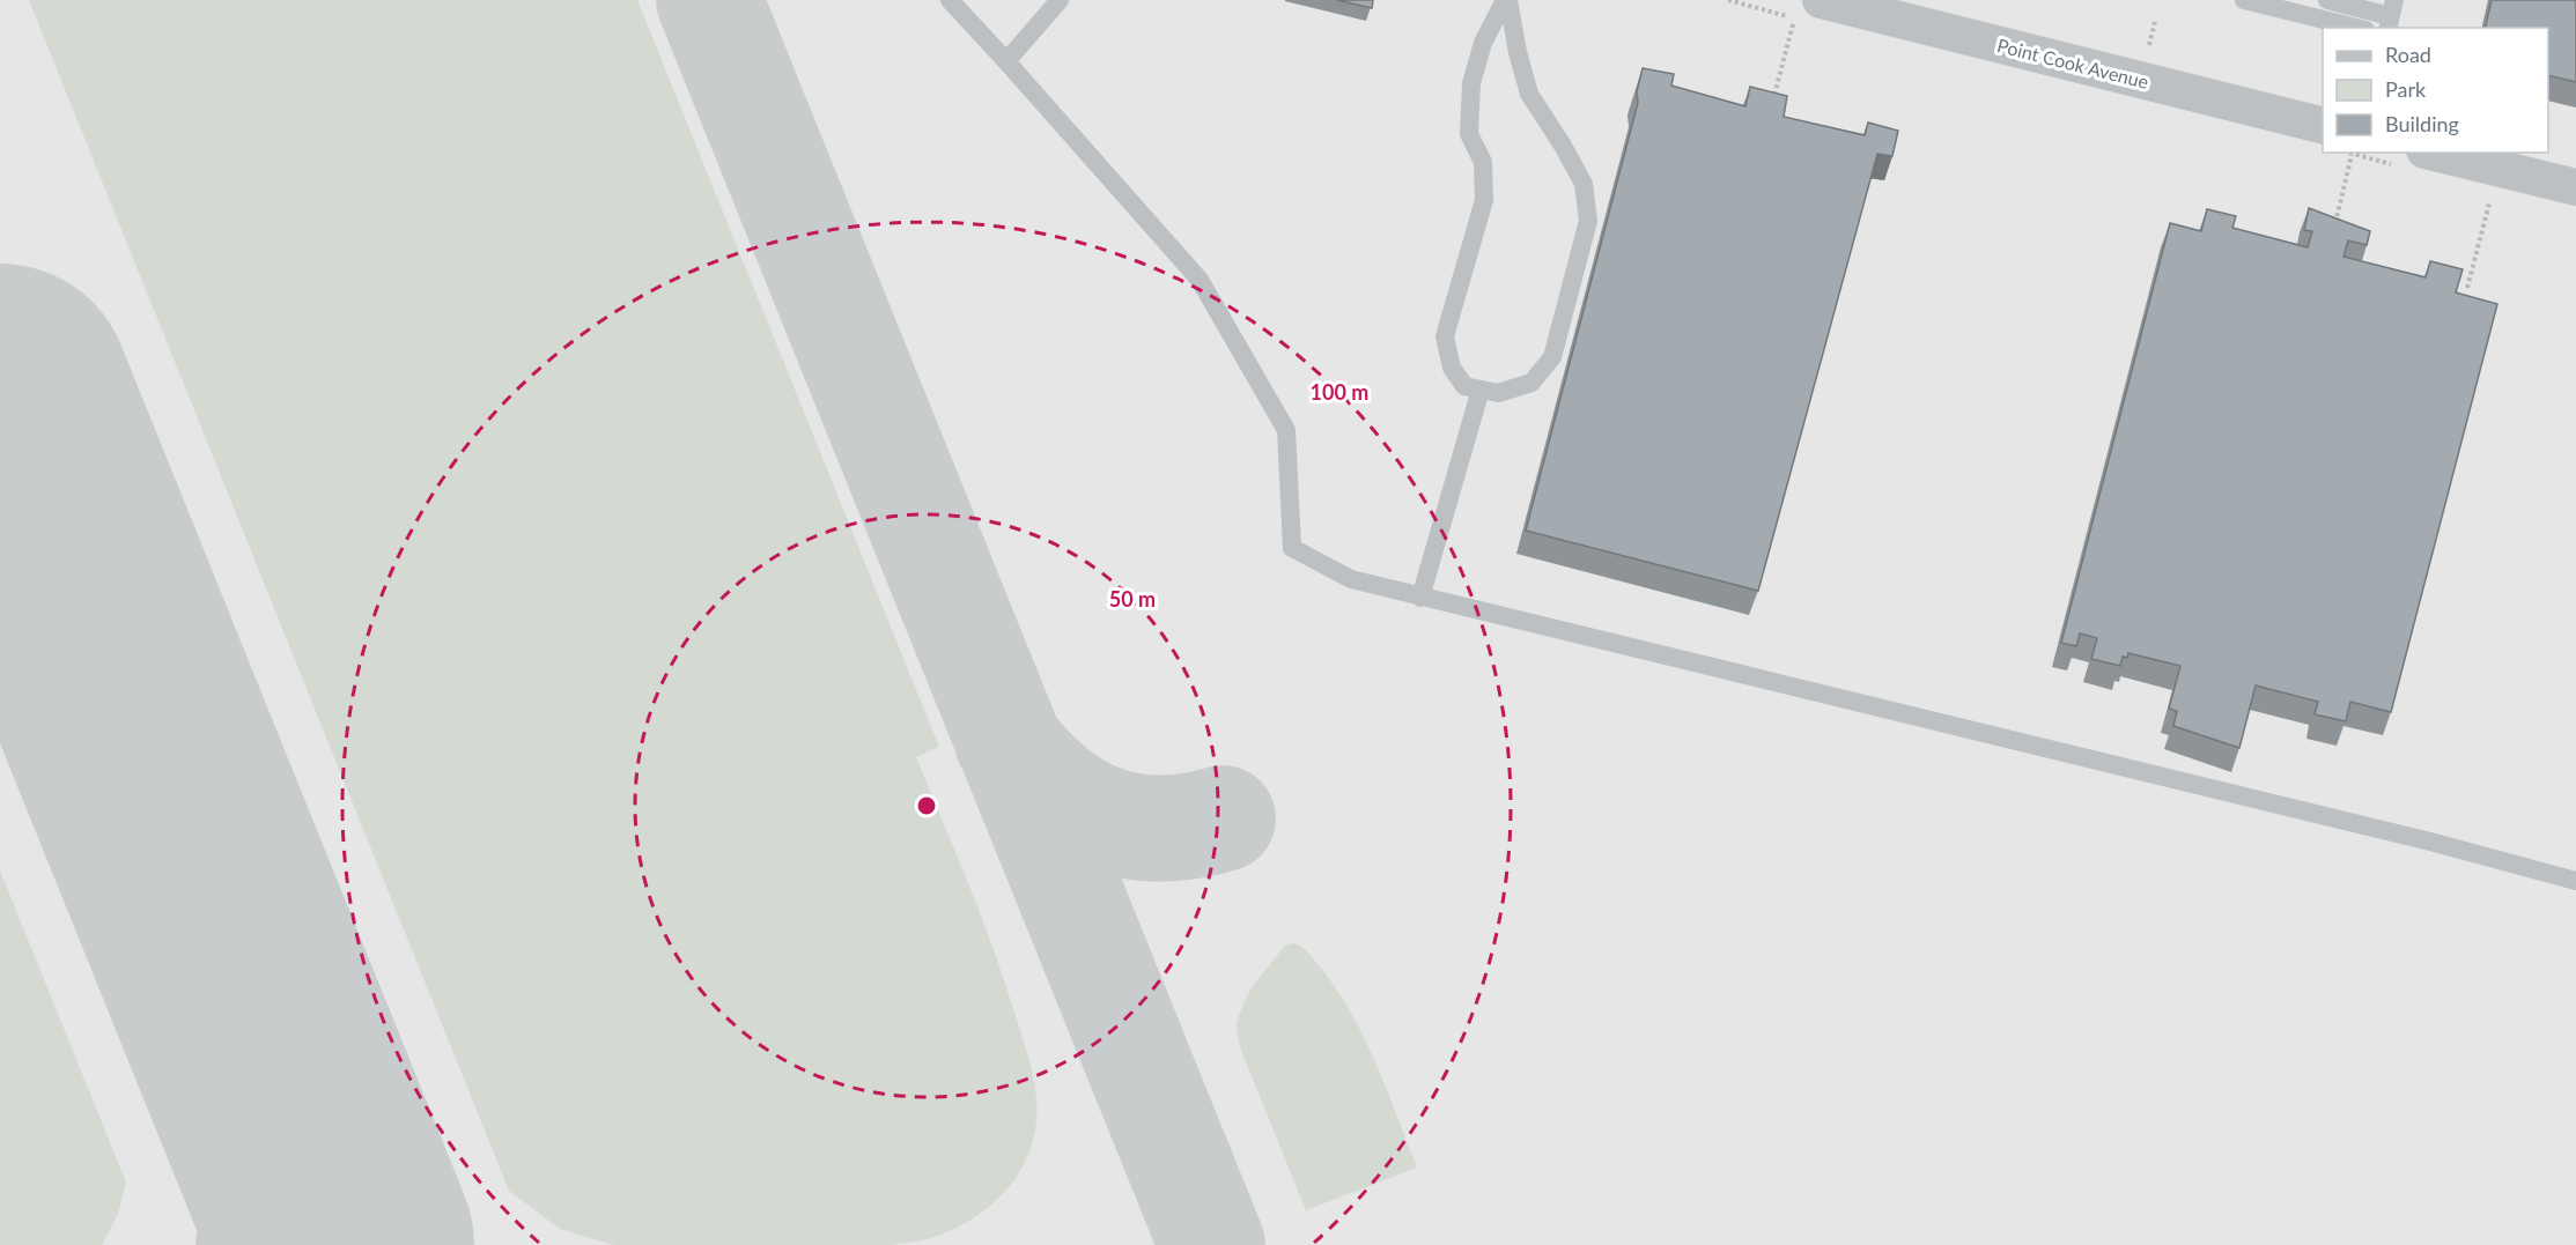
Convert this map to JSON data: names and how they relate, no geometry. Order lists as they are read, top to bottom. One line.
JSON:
{"streets":{"street":["Point Cook Avenue"]},"legend":["Road","Park","Building"],"rings":["100 m","50 m"]}
